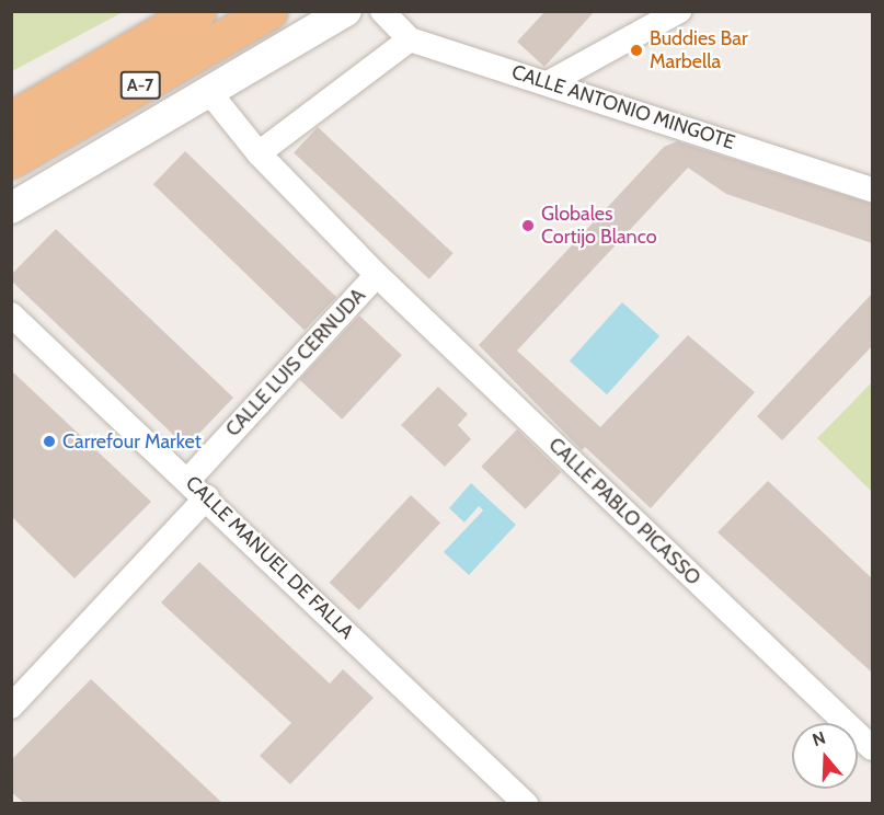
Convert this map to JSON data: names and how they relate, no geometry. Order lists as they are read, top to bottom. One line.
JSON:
{"streets":{"highway":["A-7"],"street":["CALLE ANTONIO MINGOTE","CALLE LUIS CERNUDA","CALLE PABLO PICASSO","CALLE MANUEL DE FALLA"]},"crossings":[["CALLE LUIS CERNUDA","CALLE PABLO PICASSO"],["CALLE LUIS CERNUDA","CALLE MANUEL DE FALLA"]],"places":["Buddies Bar Marbella","Globales Cortijo Blanco","Carrefour Market"],"north":"top"}
